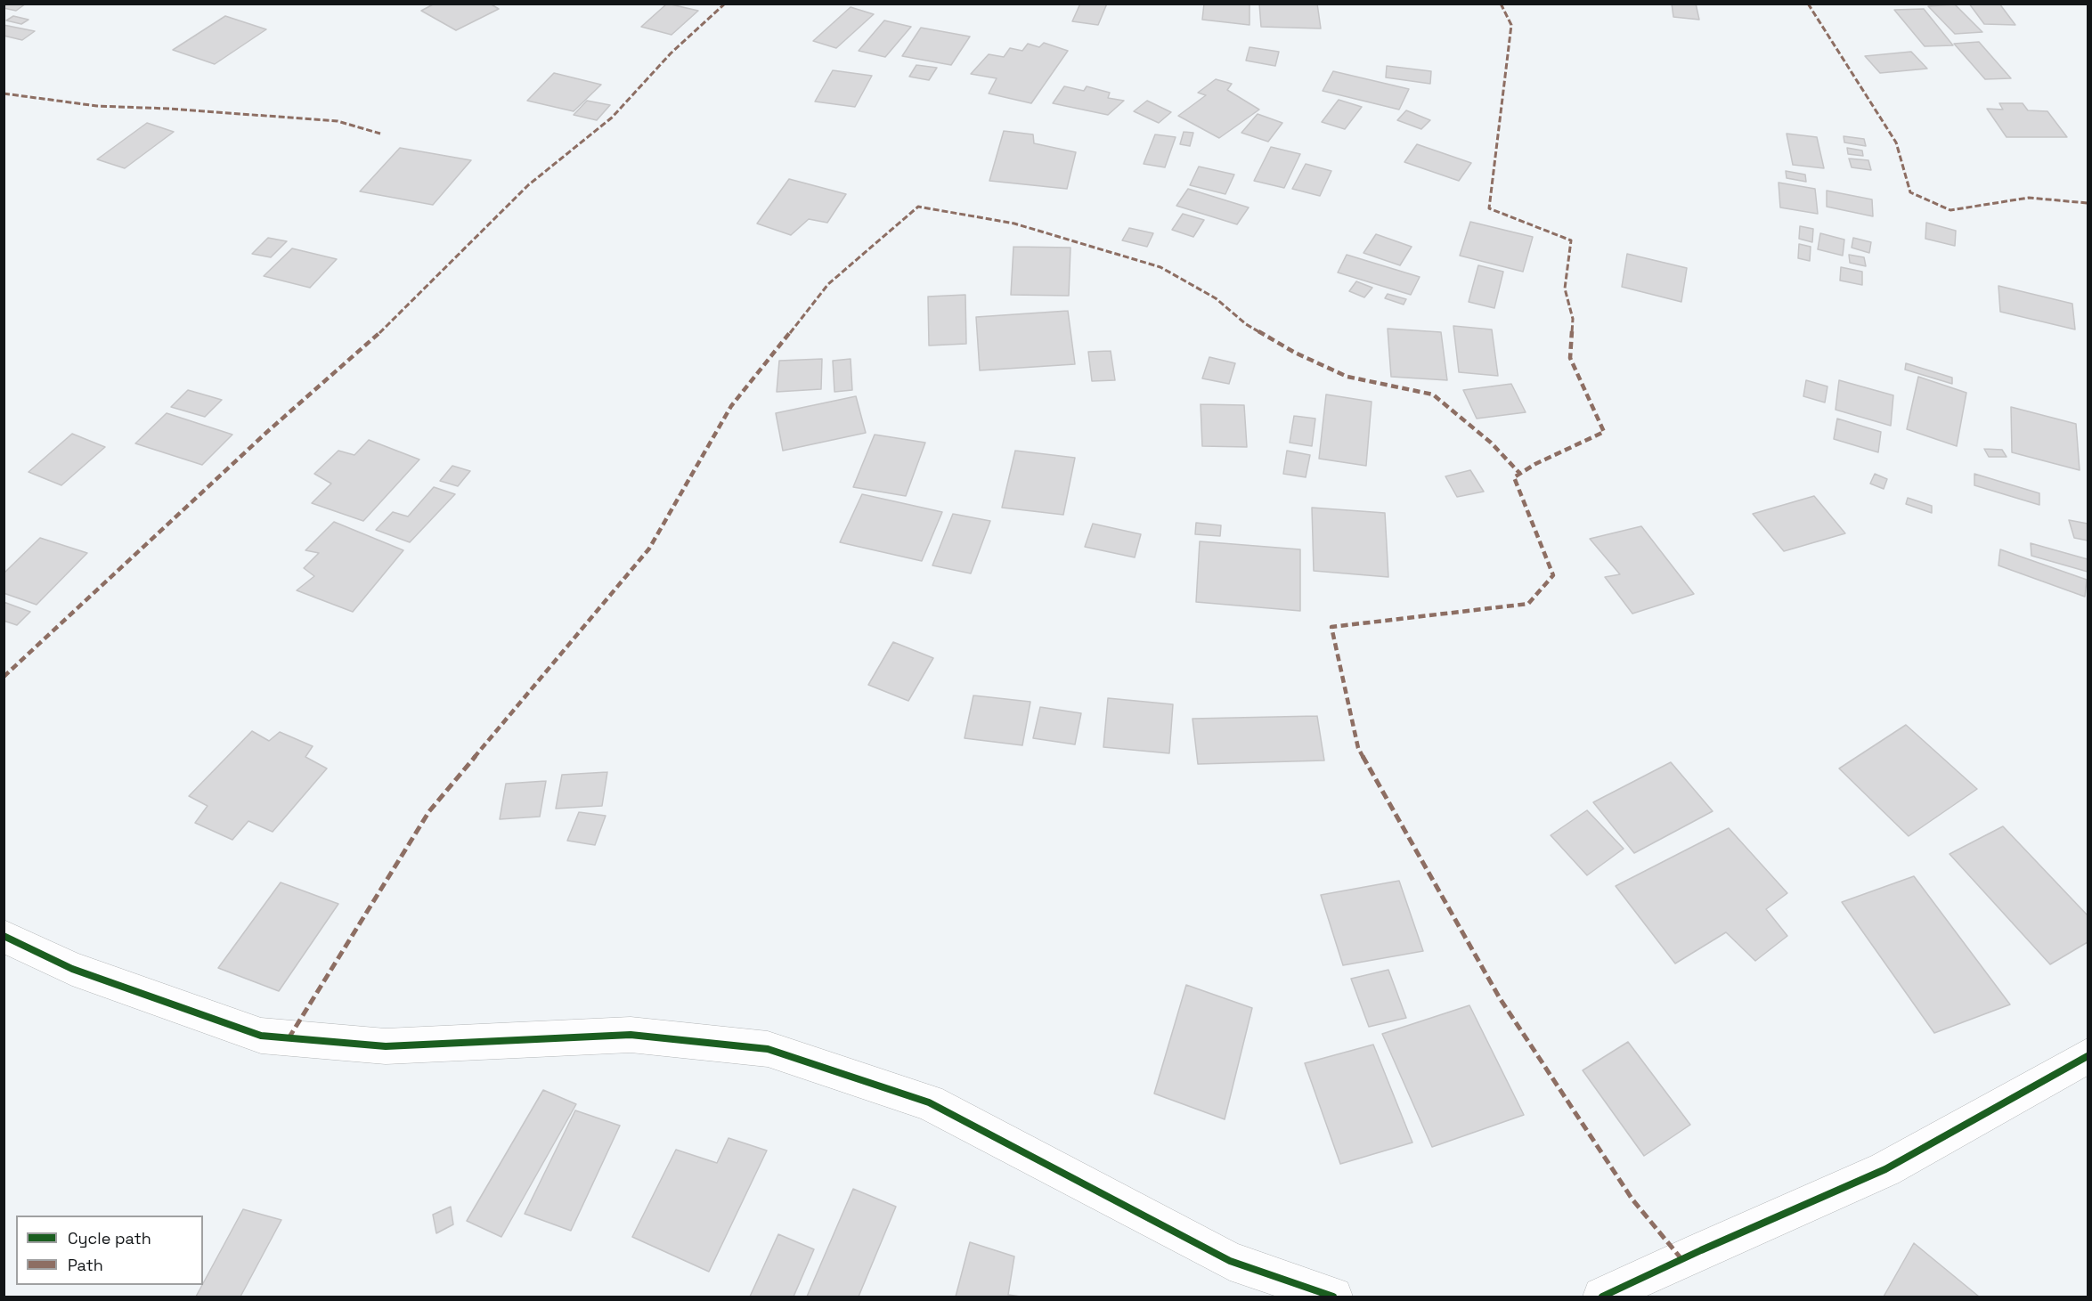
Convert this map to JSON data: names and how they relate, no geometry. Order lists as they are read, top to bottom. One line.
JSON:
{"legend":["Cycle path","Path"]}
